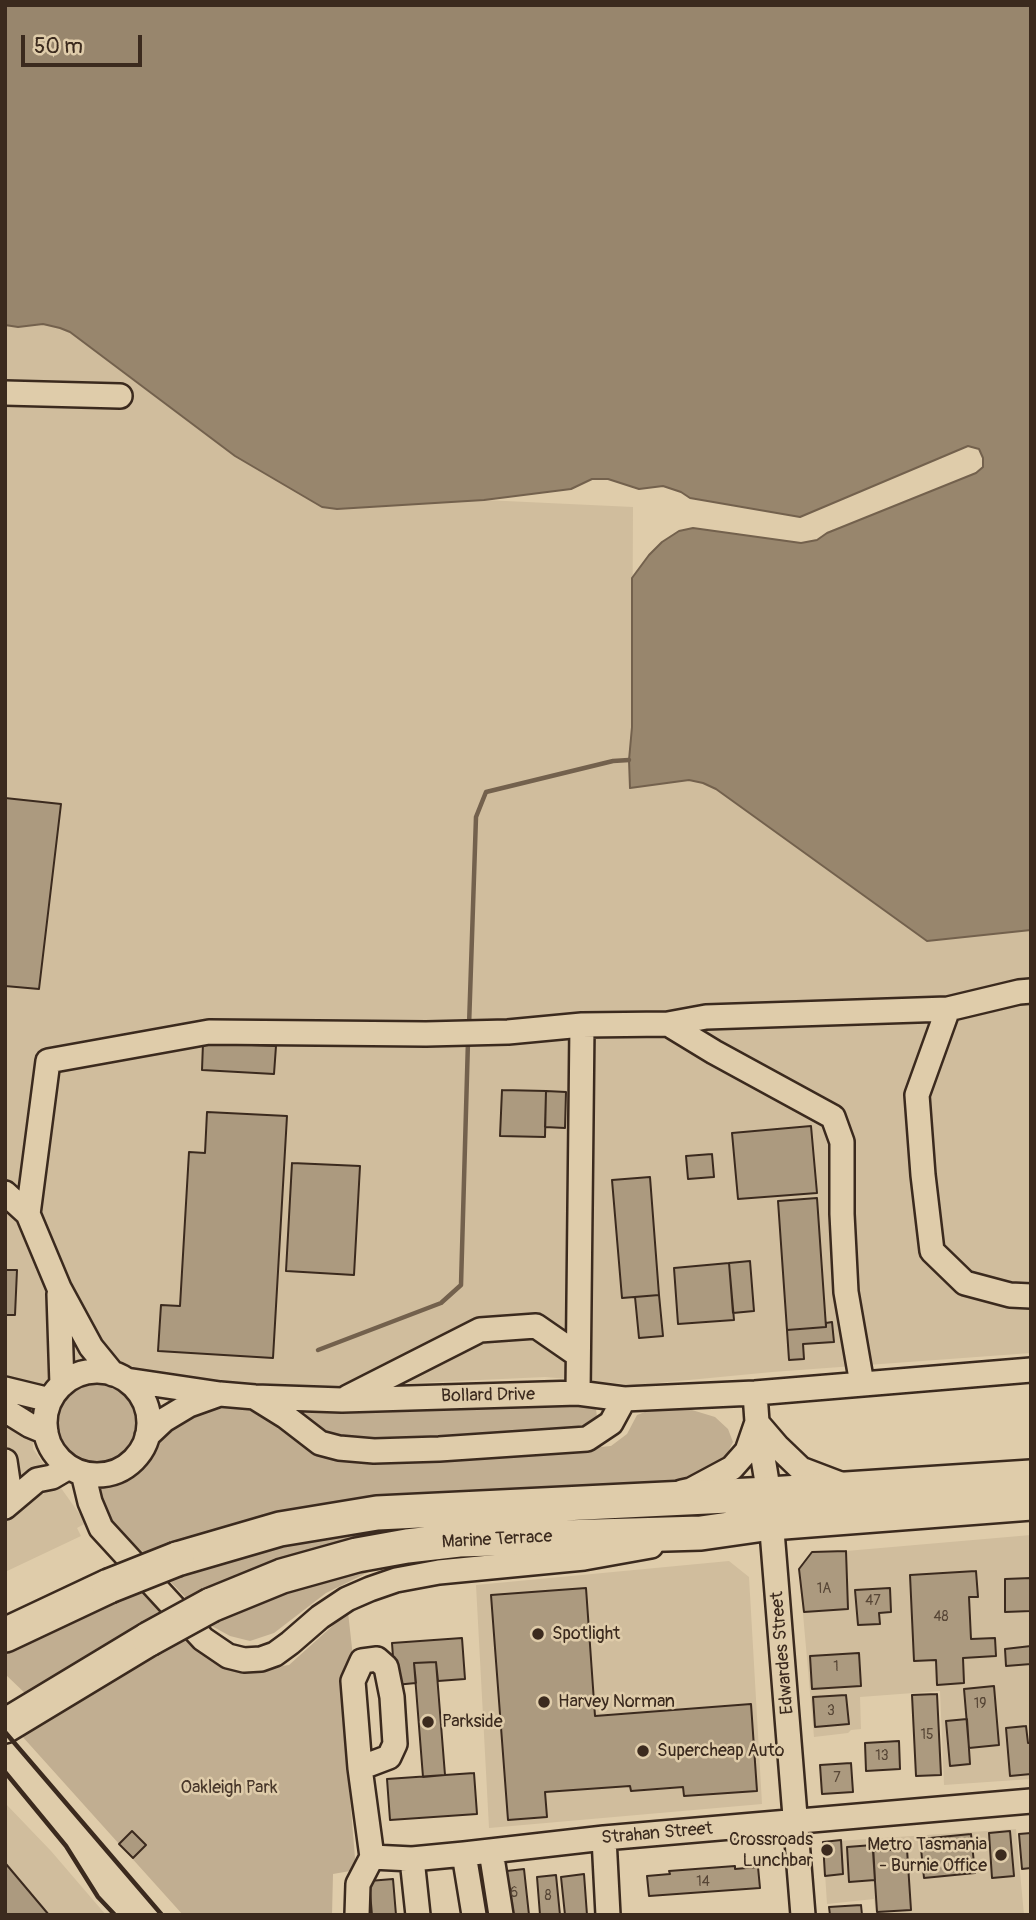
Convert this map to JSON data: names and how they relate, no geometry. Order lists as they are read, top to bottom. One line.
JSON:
{"streets":{"highway":["Marine Terrace"],"street":["Bollard Drive","Edwardes Street","Strahan Street"]},"crossings":[["Bollard Drive","Edwardes Street"],["Marine Terrace","Edwardes Street"],["Edwardes Street","Strahan Street"]],"parks":["Oakleigh Park"],"places":["Spotlight","Harvey Norman","Parkside","Supercheap Auto","Crossroads Lunchbar","Metro Tasmania - Burnie Office"],"house_numbers":["1A","47","48","1","19","3","15","13","7","14","6","8"],"scale_bar":"50 m"}
